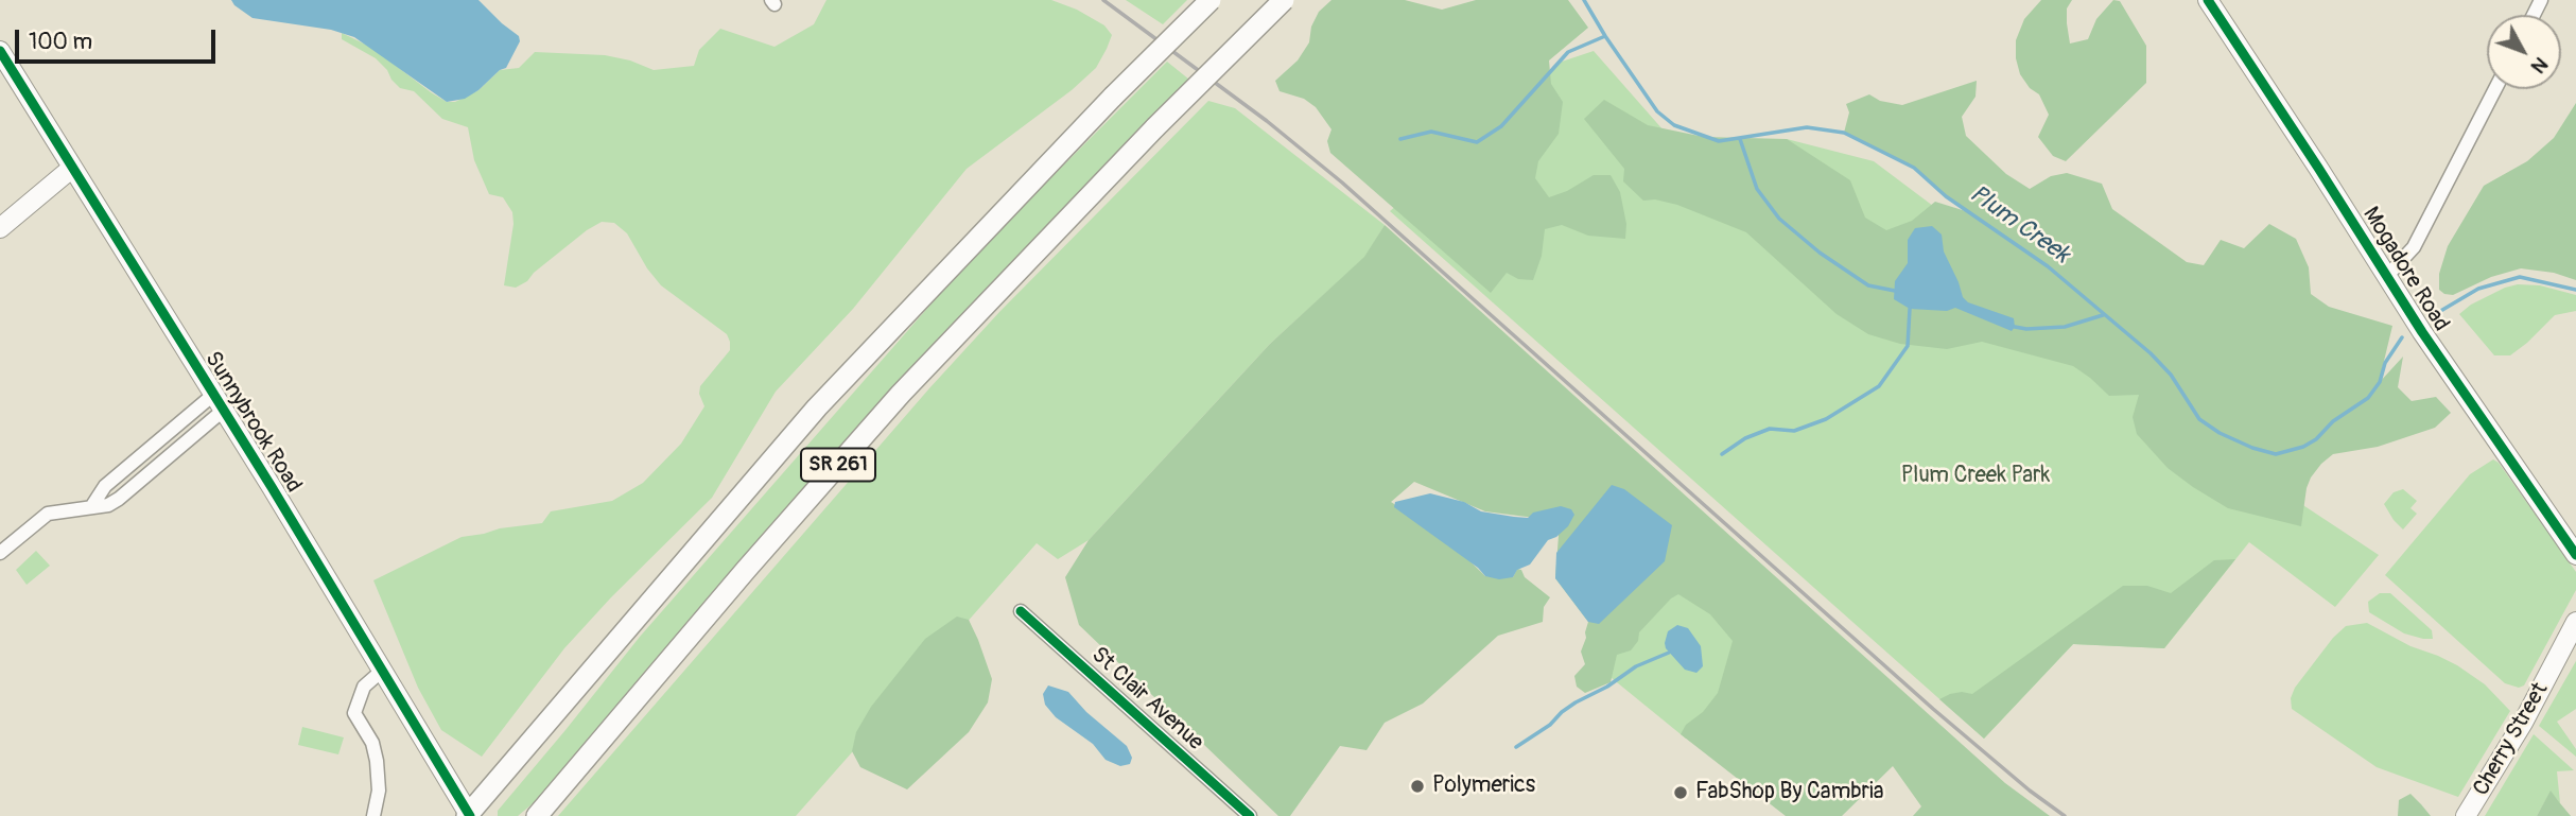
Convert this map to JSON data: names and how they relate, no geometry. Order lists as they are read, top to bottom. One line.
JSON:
{"streets":{"main road":["SR 261"],"street":["Mogadore Road","Sunnybrook Road","St Clair Avenue","Cherry Street"]},"crossings":[["Sunnybrook Road","SR 261"]],"water":["Plum Creek"],"parks":["Plum Creek Park"],"places":["Polymerics","FabShop By Cambria"],"scale_bar":"100 m","north":"bottom right"}
